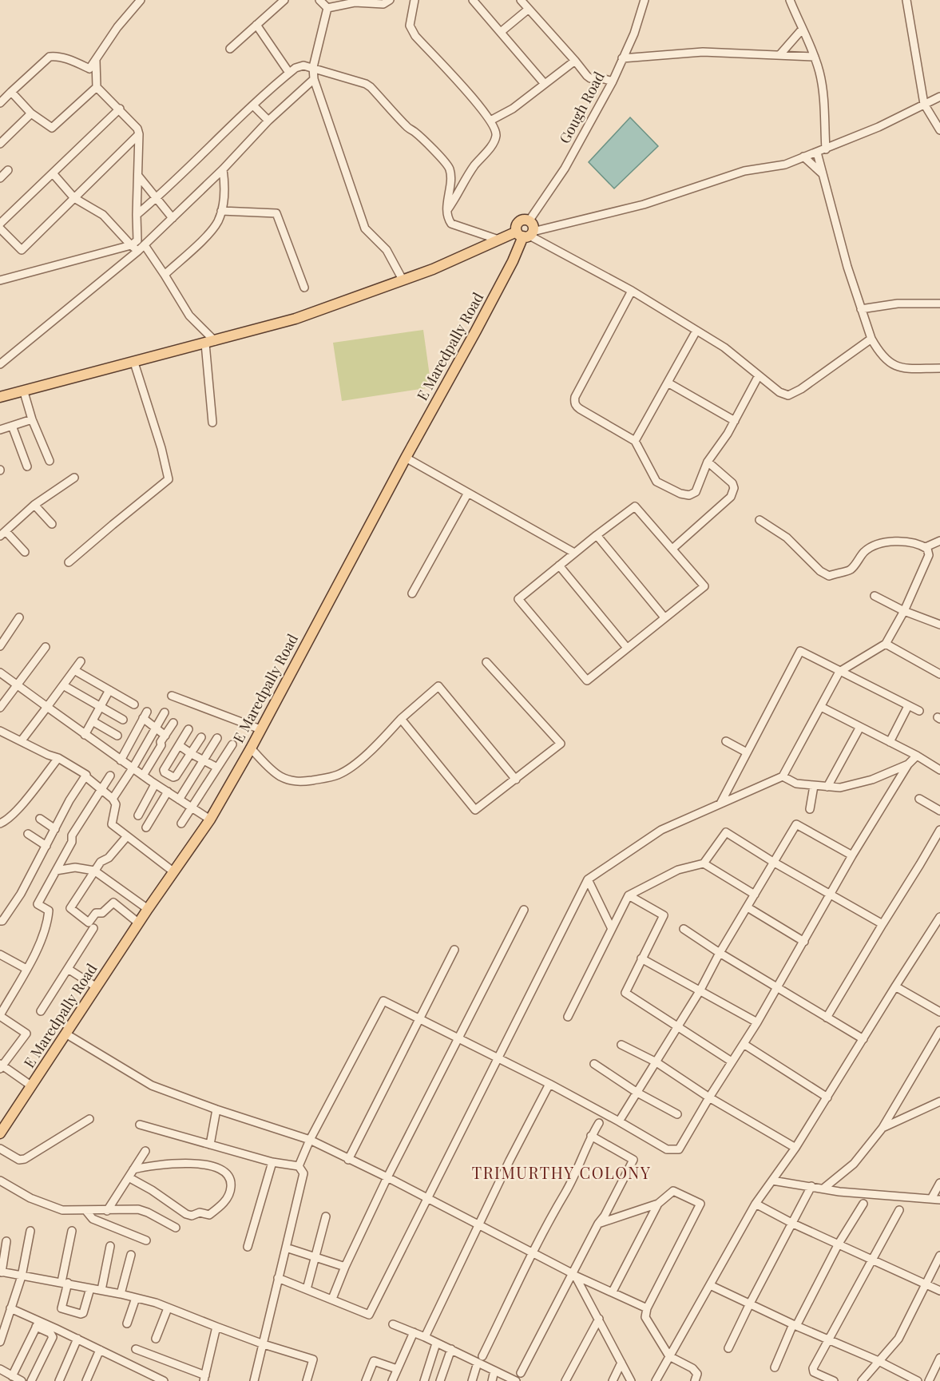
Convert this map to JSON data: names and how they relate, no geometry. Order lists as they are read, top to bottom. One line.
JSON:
{"streets":{"main road":["E Maredpally Road"],"street":["Gough Road"]},"districts":["TRIMURTHY COLONY"]}
